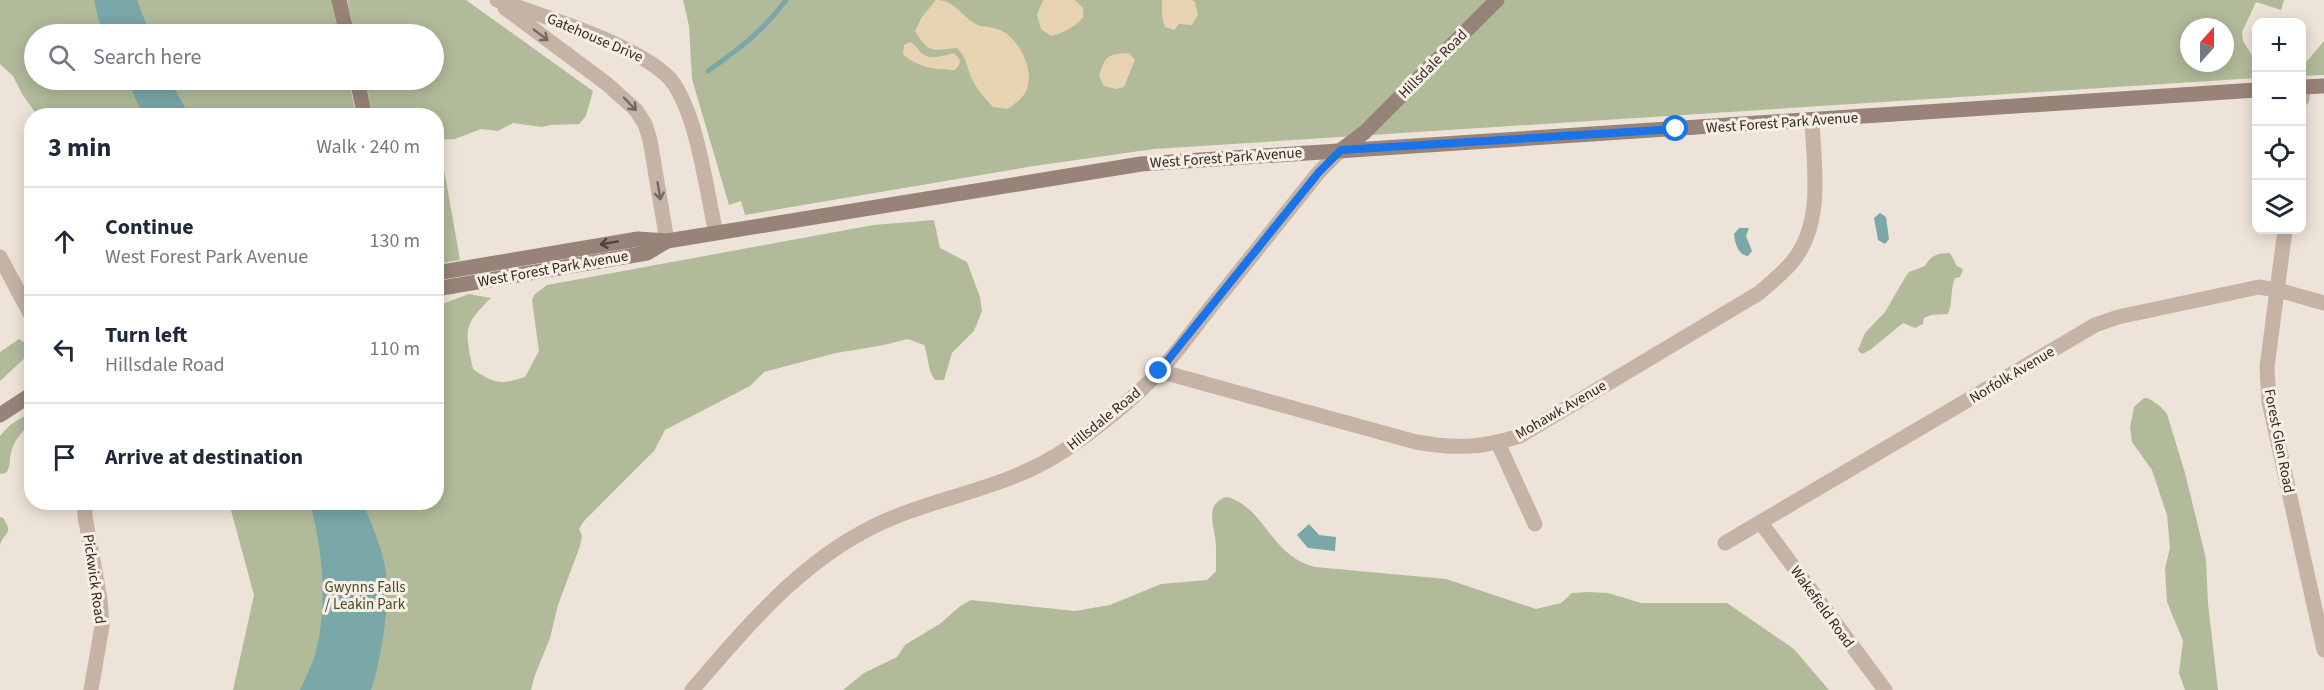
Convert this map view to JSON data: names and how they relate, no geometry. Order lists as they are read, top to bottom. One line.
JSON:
{"streets":{"main road":["Hillsdale Road","West Forest Park Avenue"],"street":["Gatehouse Drive","Norfolk Avenue","Mohawk Avenue","Forest Glen Road","Pickwick Road","Wakefield Road"]},"crossings":[["Gatehouse Drive","West Forest Park Avenue"],["Hillsdale Road","West Forest Park Avenue"],["Hillsdale Road","Mohawk Avenue"],["West Forest Park Avenue","Mohawk Avenue"],["Norfolk Avenue","Forest Glen Road"],["Norfolk Avenue","Wakefield Road"]],"one_way":["Gatehouse Drive"],"parks":["Gwynns Falls / Leakin Park"],"north":"top","page":{"map_buttons":["+","−"],"search":"Search here","heading":["3 min","Walk · 240 m"],"list":[["Continue","West Forest Park Avenue","130 m"],["Turn left","Hillsdale Road","110 m"],"Arrive at destination"]}}
